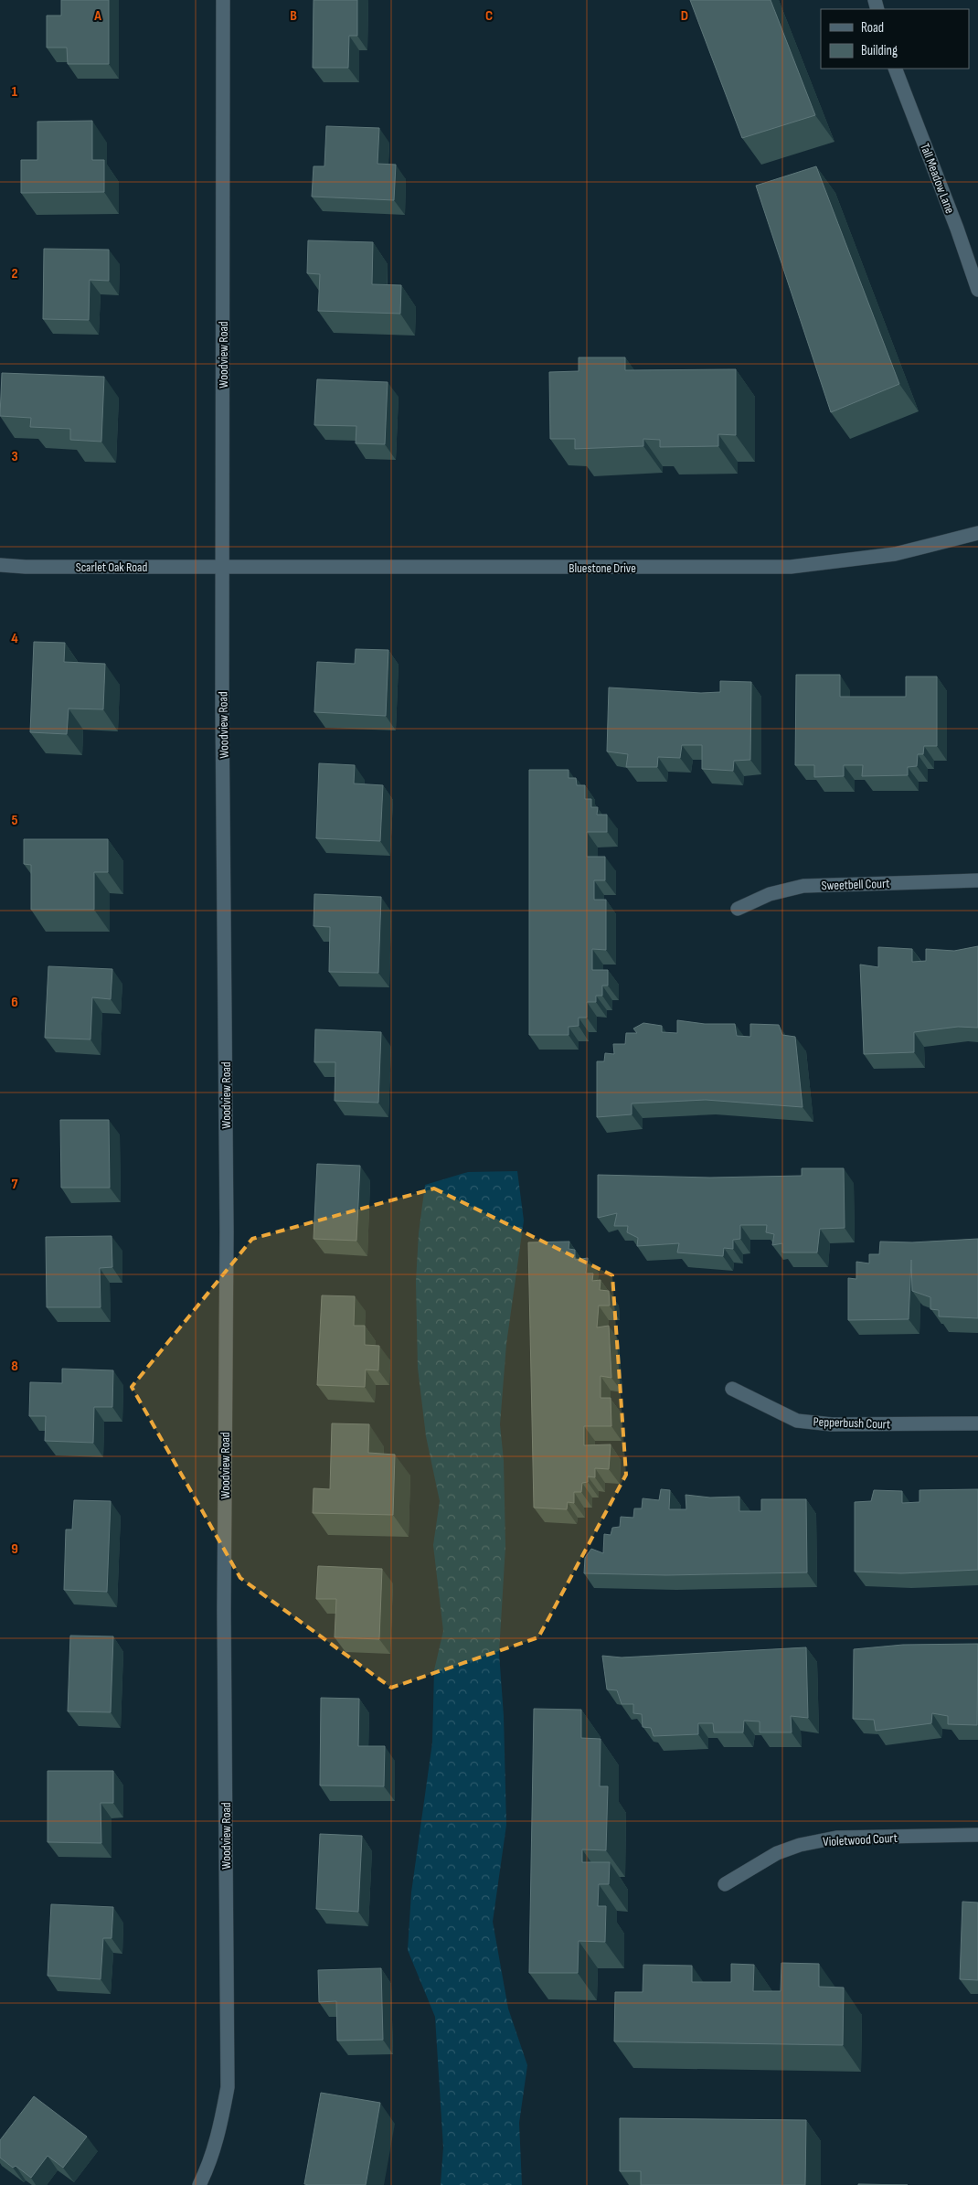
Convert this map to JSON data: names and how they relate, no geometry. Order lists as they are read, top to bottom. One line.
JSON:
{"streets":{"street":["Tall Meadow Lane","Woodview Road","Scarlet Oak Road","Bluestone Drive","Sweetbell Court","Pepperbush Court","Violetwood Court"]},"crossings":[["Woodview Road","Scarlet Oak Road"],["Woodview Road","Bluestone Drive"],["Scarlet Oak Road","Bluestone Drive"]],"legend":["Road","Building"],"grid":{"columns":["A","B","C","D"],"rows":["1","2","3","4","5","6","7","8","9"]}}
